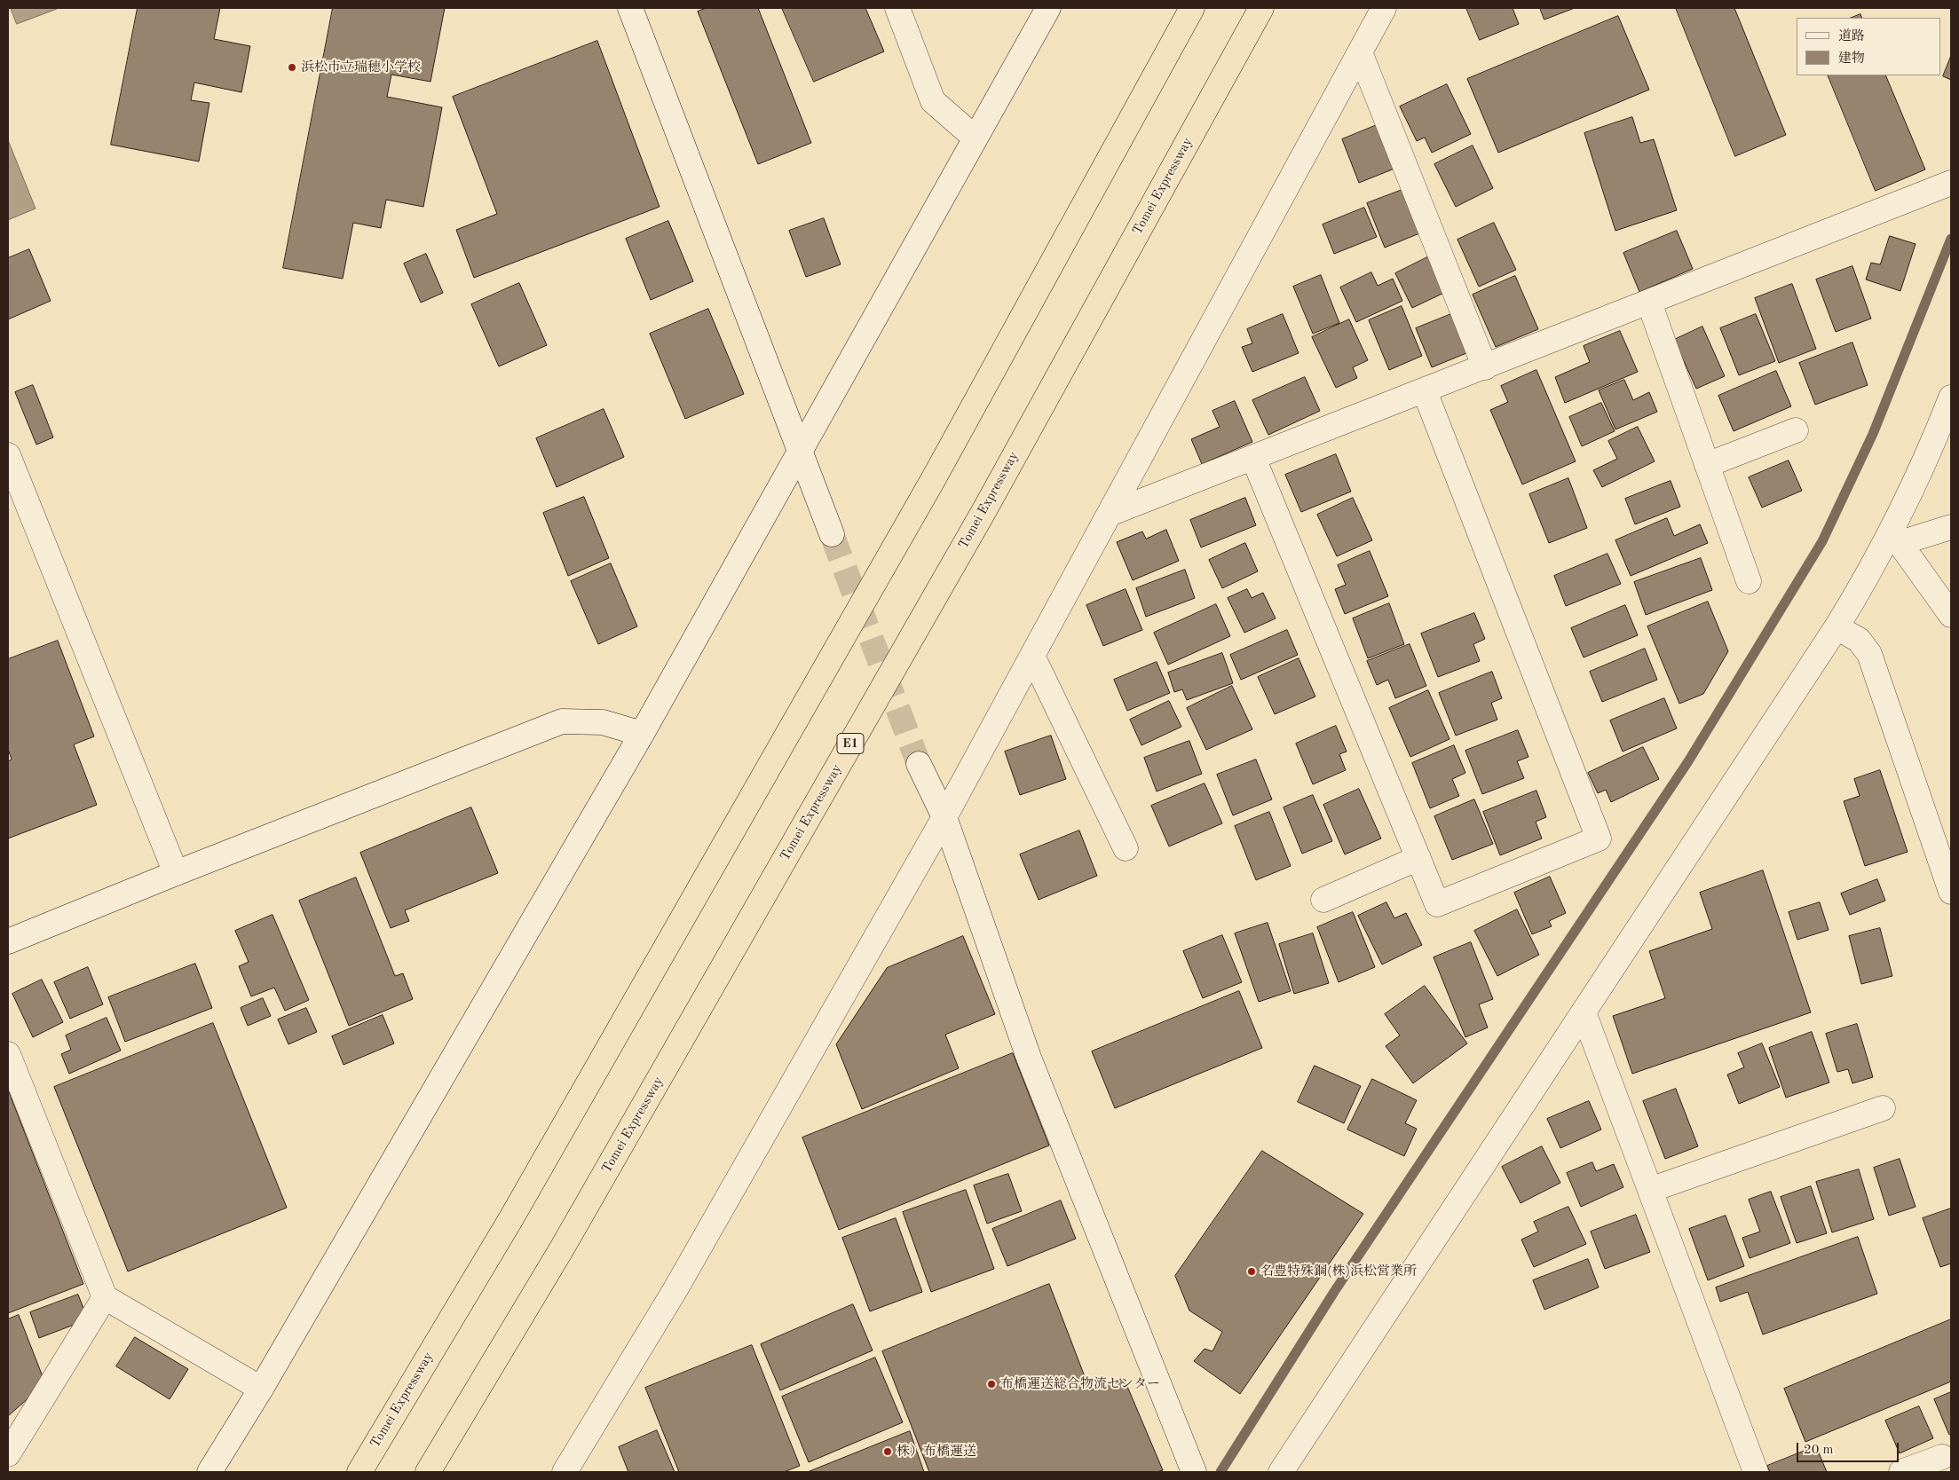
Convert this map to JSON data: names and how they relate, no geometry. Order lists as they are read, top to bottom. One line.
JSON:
{"streets":{"highway":["Tomei Expressway","E1"]},"places":["浜松市立瑞穂小学校","名豊特殊鋼(株)浜松営業所","布橋運送総合物流センター","株）布橋運送"],"legend":["道路","建物"],"scale_bar":"20 m"}
